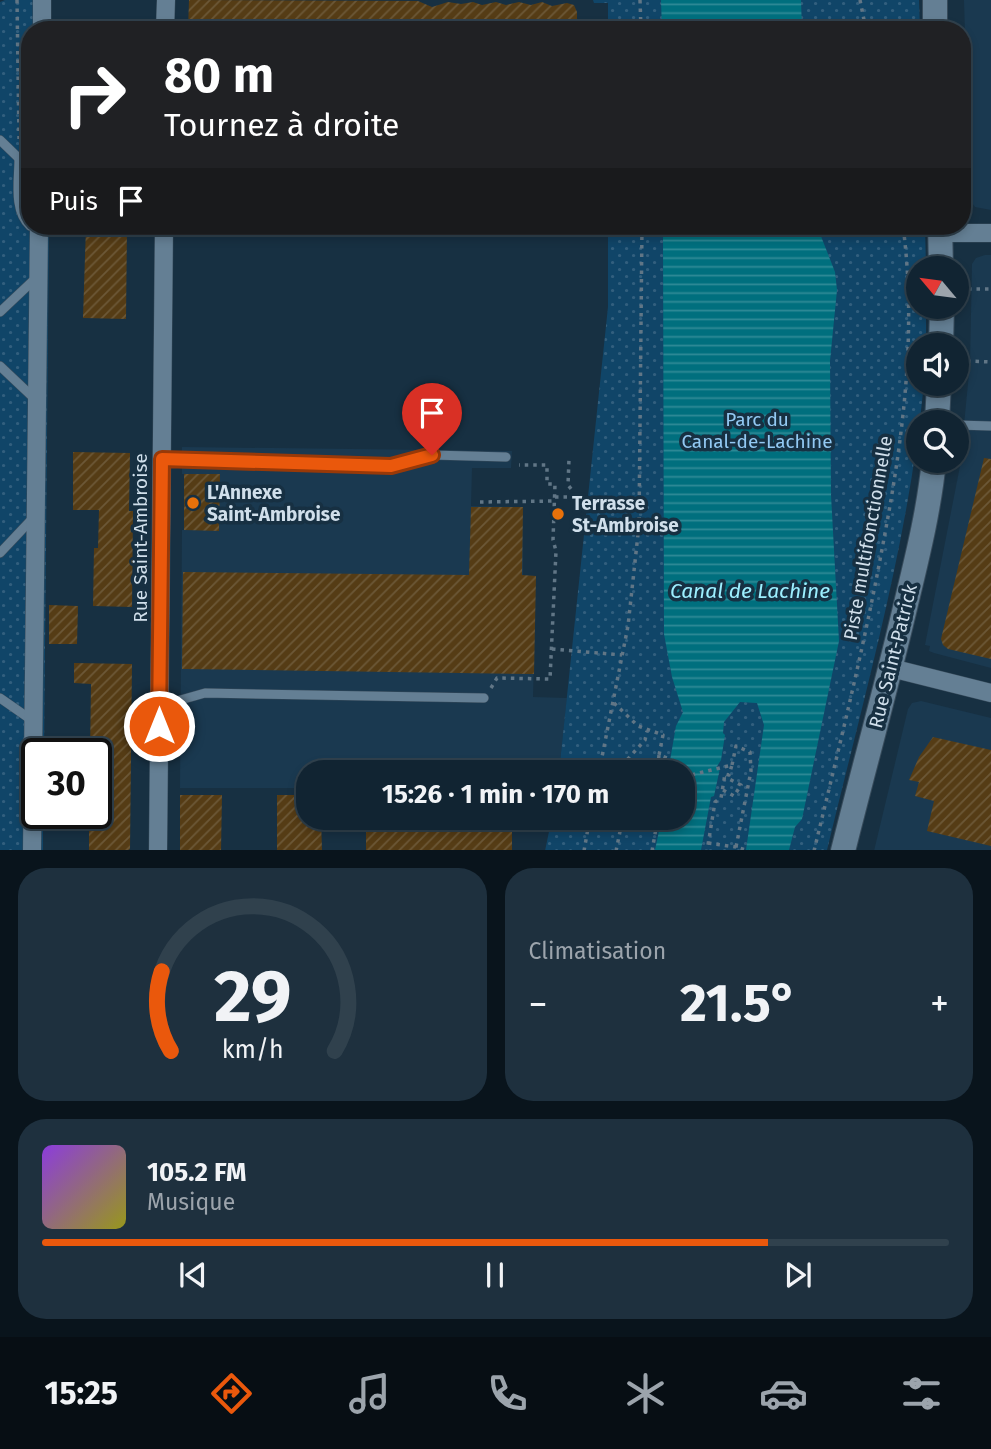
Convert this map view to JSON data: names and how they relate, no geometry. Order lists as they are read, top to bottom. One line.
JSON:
{"streets":{"main road":["Rue Saint-Patrick"],"street":["Rue Saint-Ambroise"],"path":["Piste multifonctionnelle"]},"water":["Canal de Lachine"],"parks":["Parc du Canal-de-Lachine"],"places":["L'Annexe Saint-Ambroise","Terrasse St-Ambroise"],"north":"top left","page":{"turn":["80 m","Tournez à droite"],"then":"Puis","limit":"30","trip":"15:26 · 1 min · 170 m","tile":"Climatisation","heat":["−","21.5°","+"],"song":["105.2 FM","Musique"],"tabs":"15:25","gauge":["29","km/h"]}}
